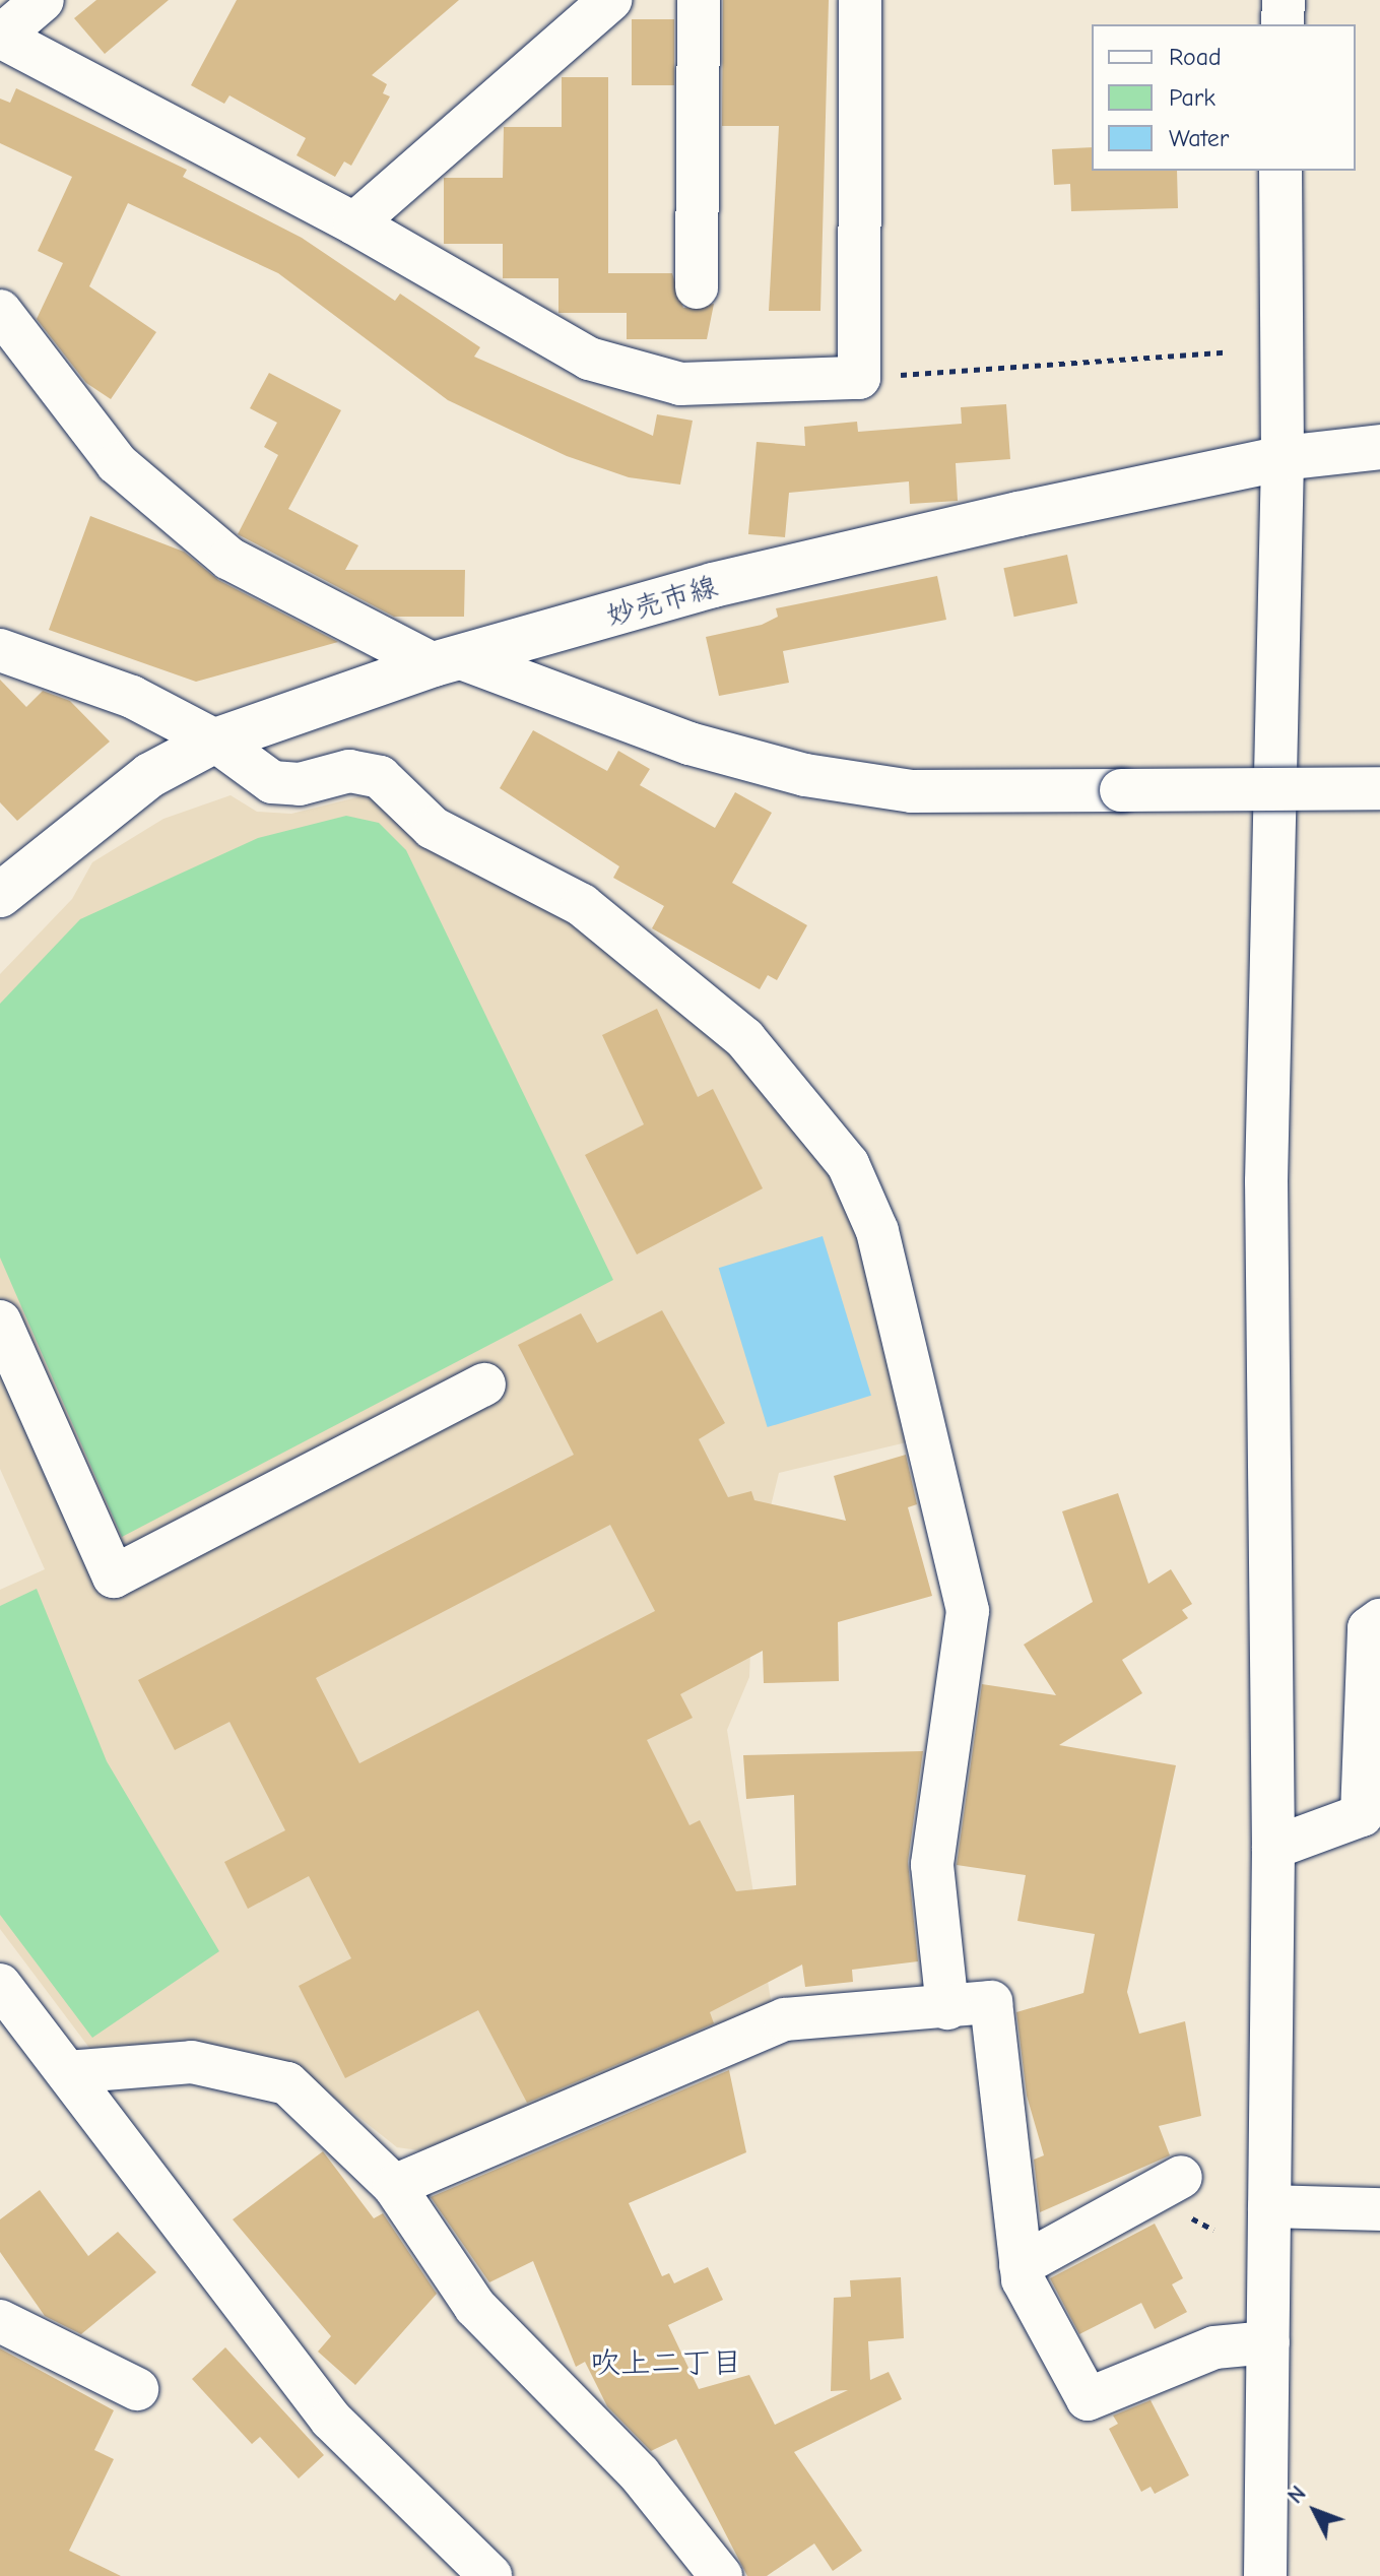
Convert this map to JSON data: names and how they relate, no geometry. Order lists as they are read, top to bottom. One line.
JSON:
{"streets":{"main road":["妙売市線"]},"districts":["吹上二丁目"],"legend":["Road","Park","Water"],"north":"top left"}
